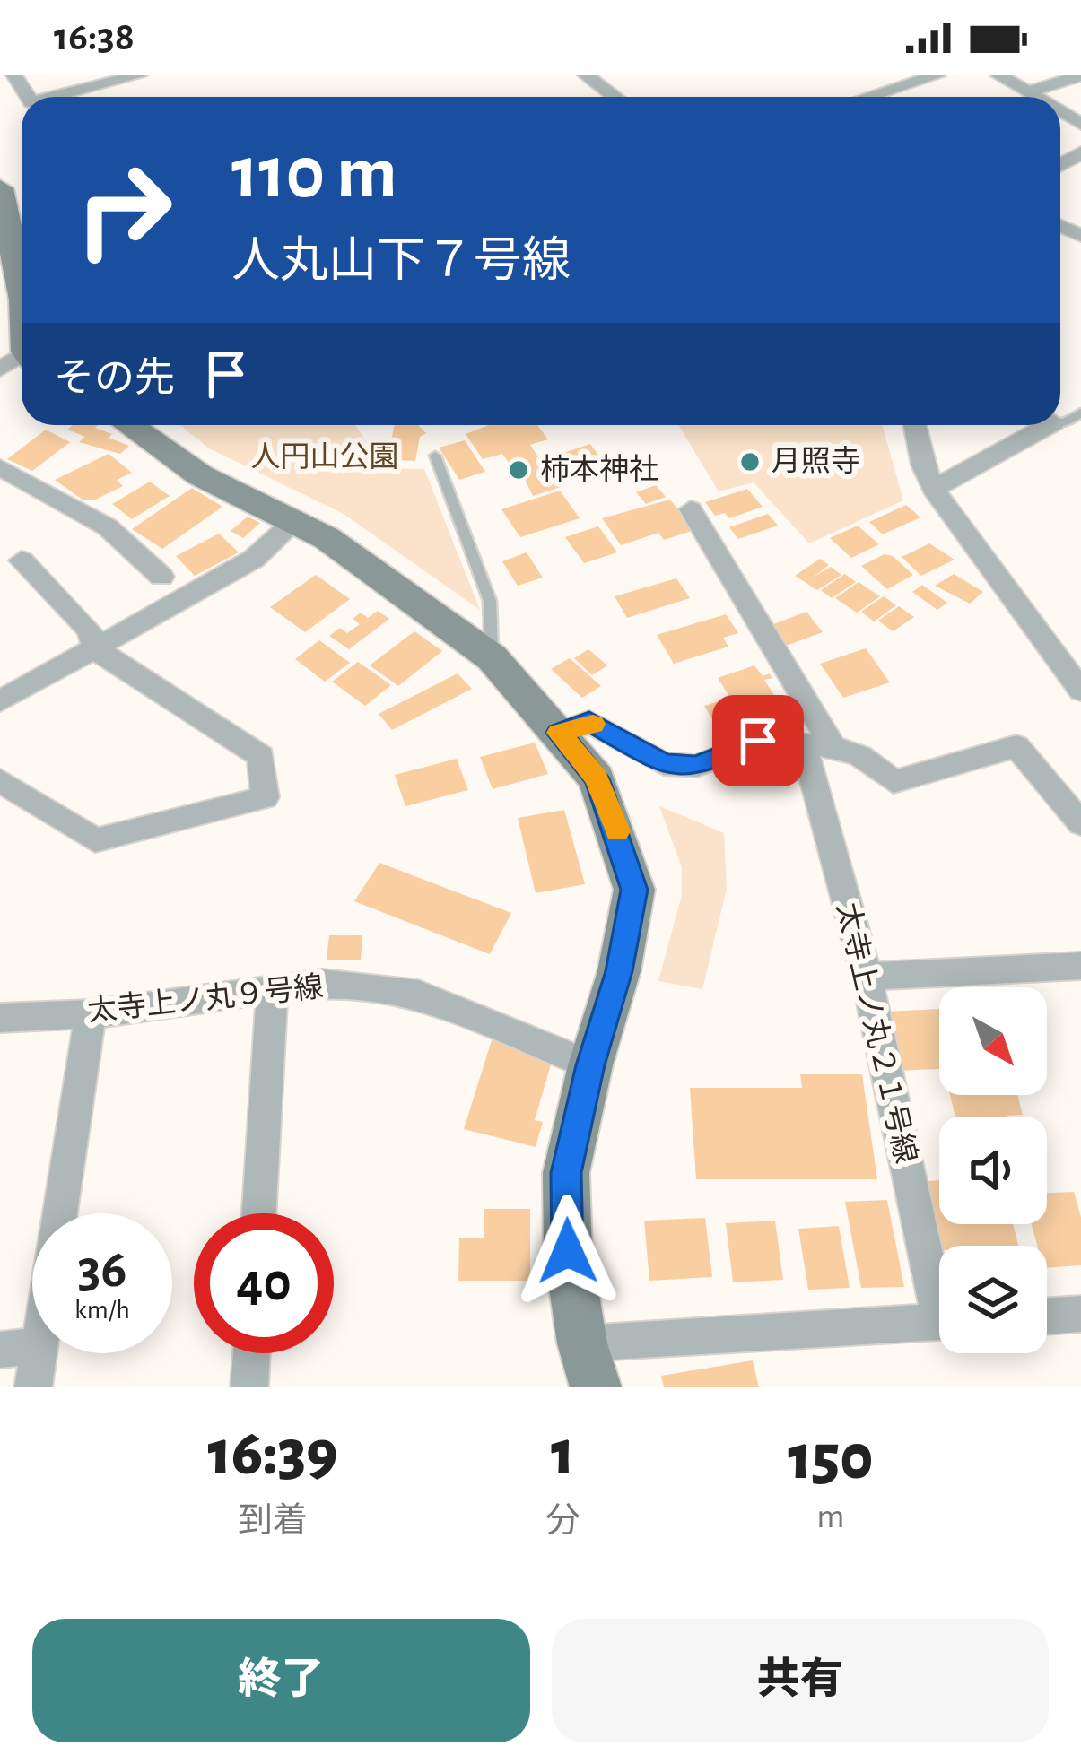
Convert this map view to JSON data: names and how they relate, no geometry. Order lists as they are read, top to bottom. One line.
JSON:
{"streets":{"street":["太寺上ノ丸９号線","太寺上ノ丸２１号線"]},"parks":["人円山公園"],"places":["月照寺","柿本神社"],"north":"bottom right","page":{"status":"16:38","turn":["110 m","人丸山下７号線"],"then":"その先","speed":"36 km/h","limit":"40","eta":["16:39","到着","1","分","150","m"],"buttons":["終了","共有"]}}
